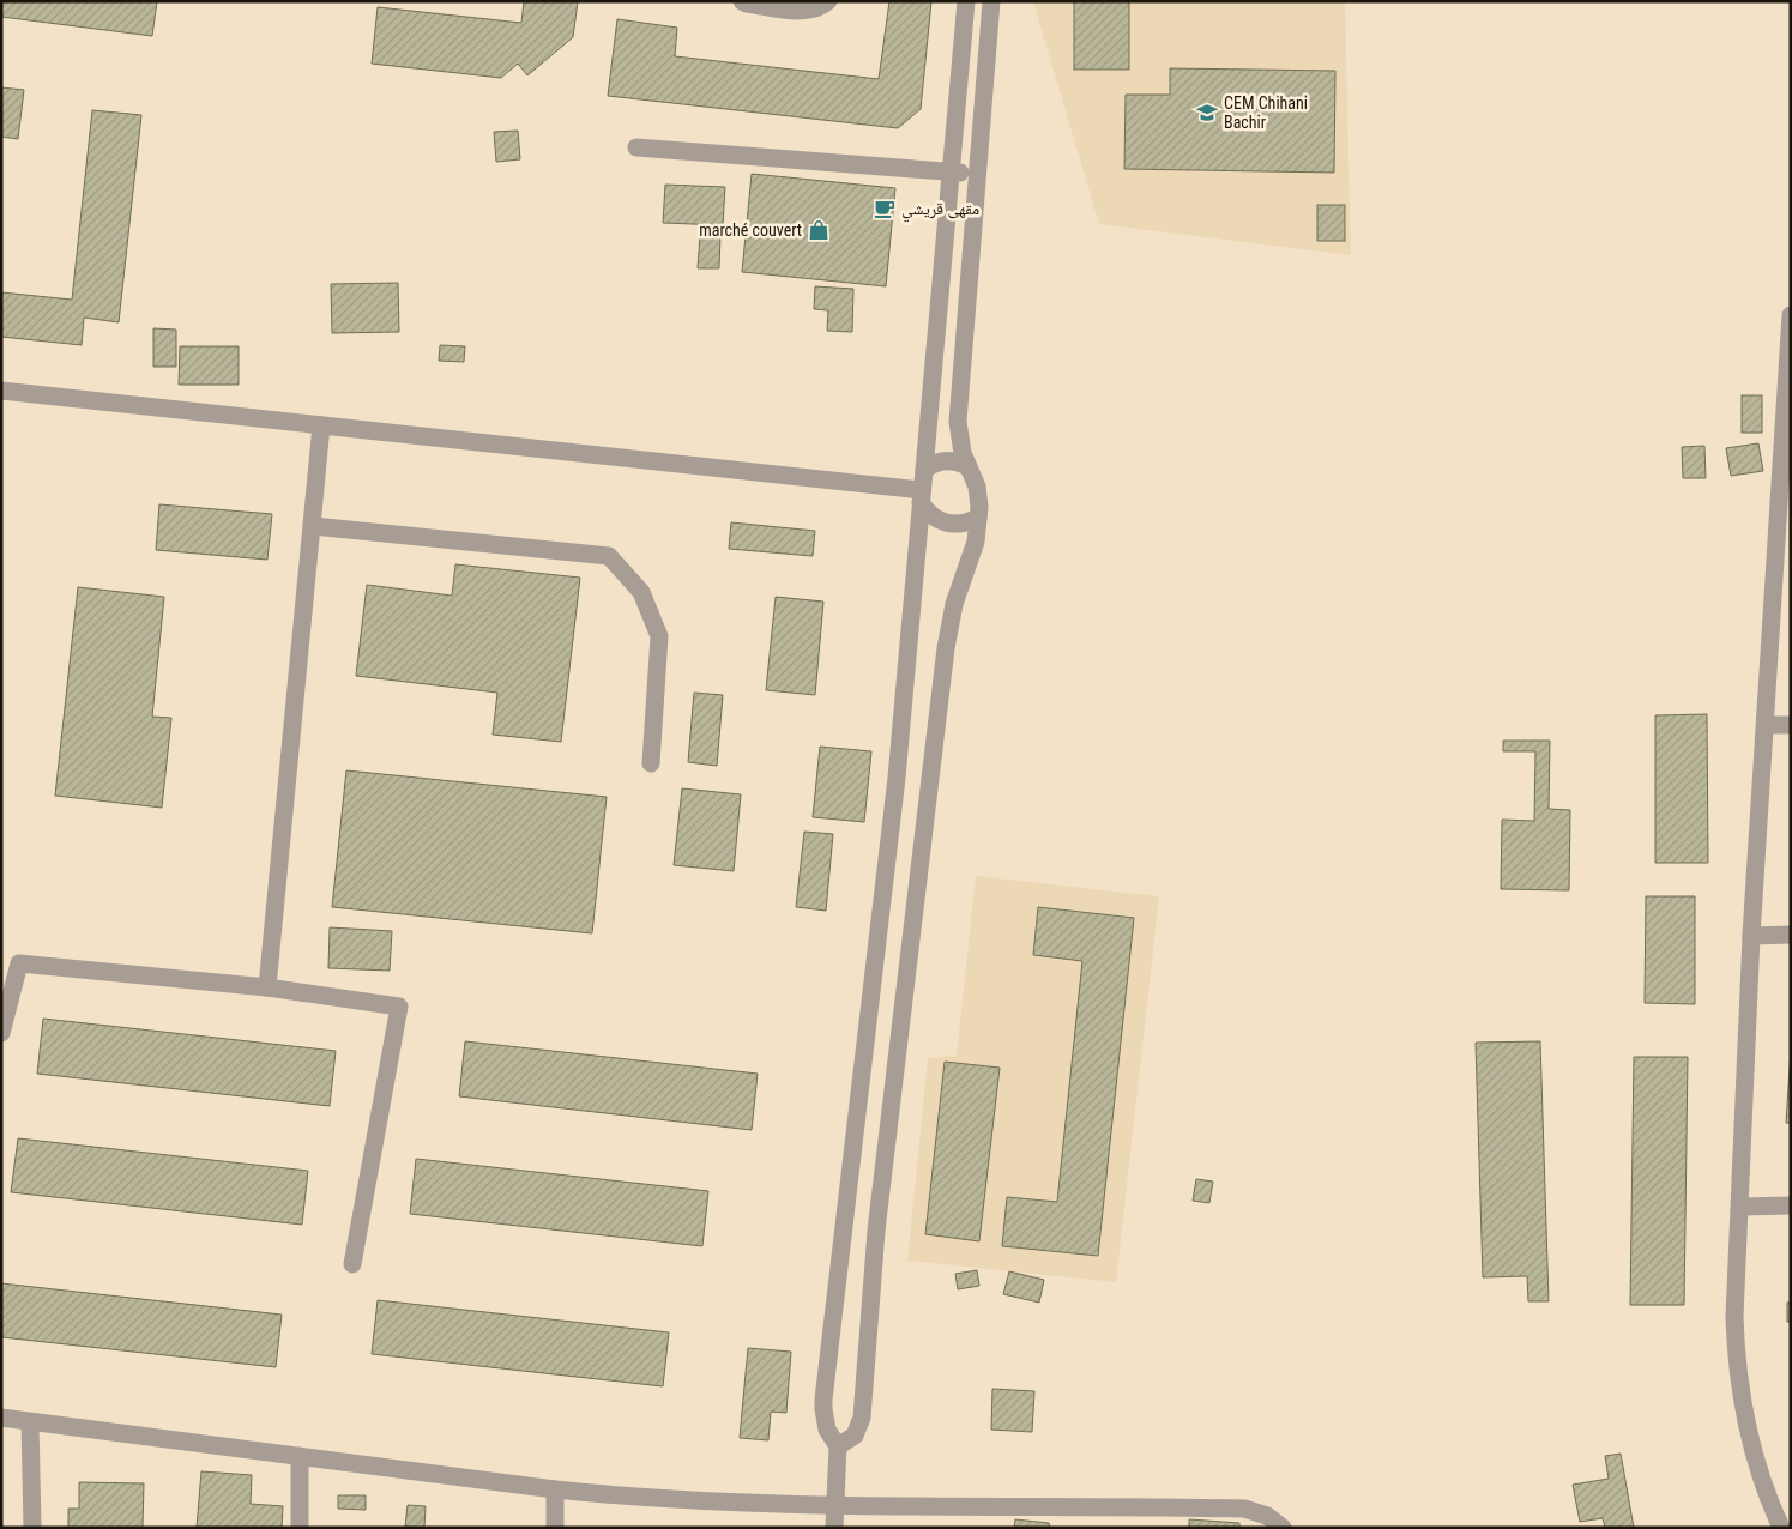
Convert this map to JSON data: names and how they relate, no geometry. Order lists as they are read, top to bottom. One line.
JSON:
{"places":{"school or university":["CEM Chihani Bachir"],"cafe":["مقهى قريشي"],"shop":["marché couvert"]}}
